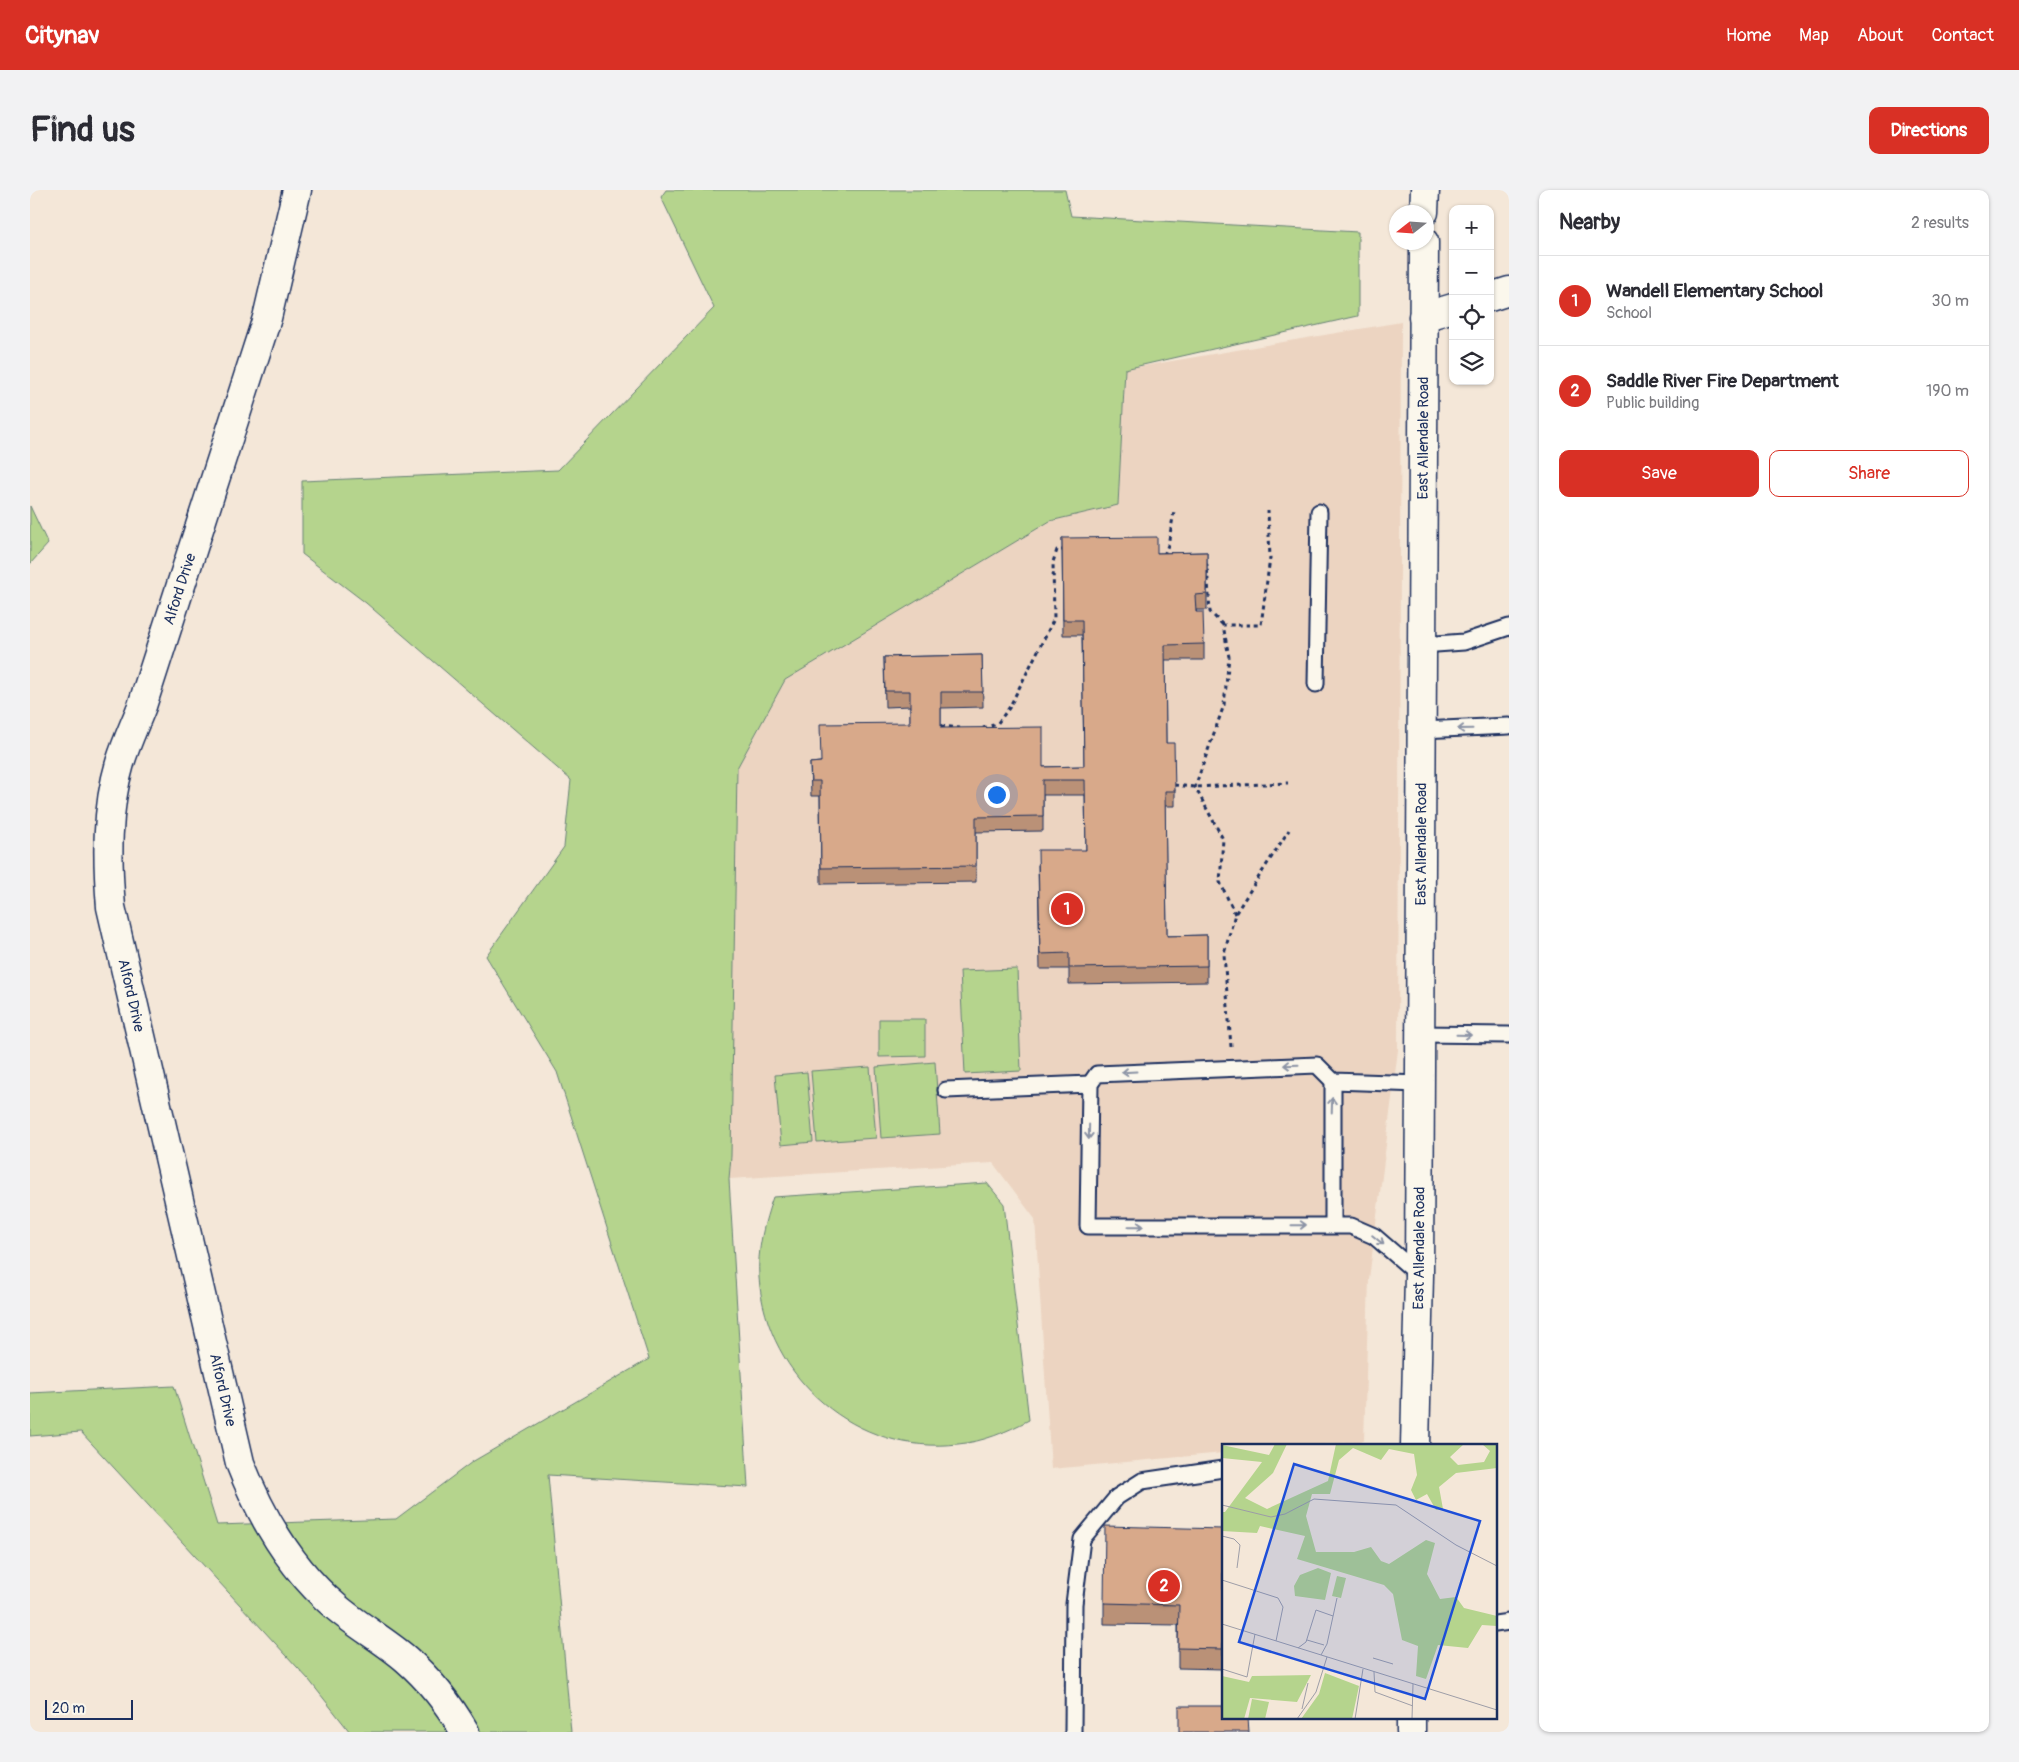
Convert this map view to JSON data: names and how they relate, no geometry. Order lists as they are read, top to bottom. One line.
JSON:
{"streets":{"street":["East Allendale Road","Alford Drive"]},"scale_bar":"20 m","north":"left","page":{"header":"Citynav","nav":["Home","Map","About","Contact"],"buttons":["Directions",["Save","Share"]],"title":"Find us","heading":["Nearby","2 results"],"map_buttons":["+","−"],"list":[{"mark":"1","name":"Wandell Elementary School","note":"School","value":"30 m"},{"mark":"2","name":"Saddle River Fire Department","note":"Public building","value":"190 m"}],"pins":["1","2"],"scale":"20 m"}}
